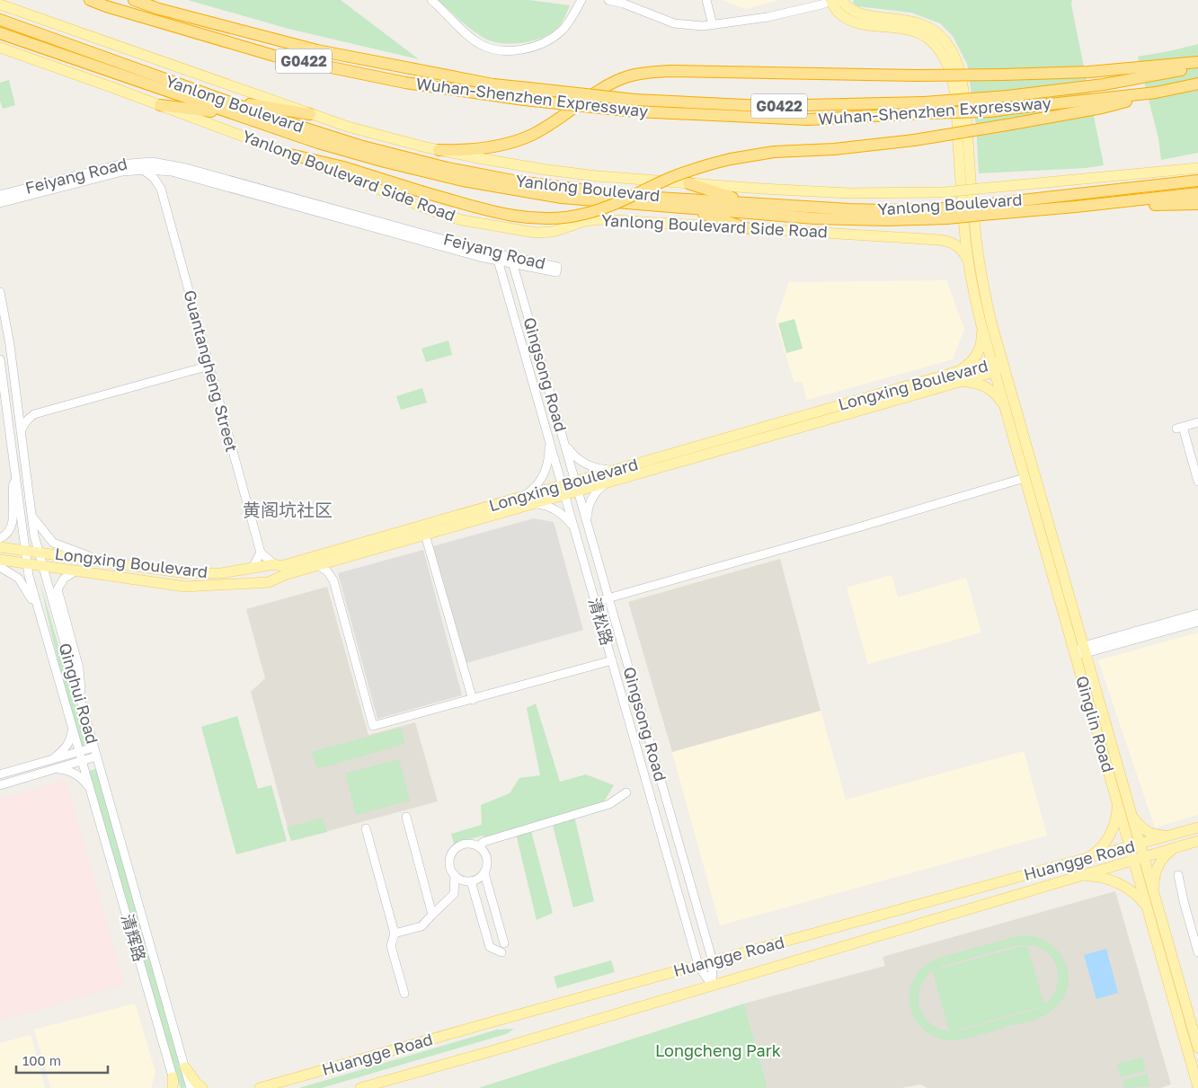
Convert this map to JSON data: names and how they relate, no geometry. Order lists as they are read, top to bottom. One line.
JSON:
{"streets":{"highway":["G0422","Wuhan-Shenzhen Expressway","Yanlong Boulevard"],"main road":["Yanlong Boulevard Side Road","Longxing Boulevard","Qinglin Road","Huangge Road"],"street":["Feiyang Road","Guantangheng Street","Qingsong Road","清松路","Qinghui Road","清辉路"]},"crossings":[["Feiyang Road","Guantangheng Street"],["Feiyang Road","Qingsong Road"],["Feiyang Road","清松路"],["Qingsong Road","Longxing Boulevard"],["Qingsong Road","清松路"],["Qingsong Road","Huangge Road"],["Longxing Boulevard","清松路"],["Longxing Boulevard","Qinghui Road"],["Longxing Boulevard","Qinglin Road"],["清松路","Huangge Road"],["Qinghui Road","清辉路"],["Qinglin Road","Huangge Road"]],"districts":["黄阁坑社区"],"parks":["Longcheng Park"],"scale_bar":"100 m"}
